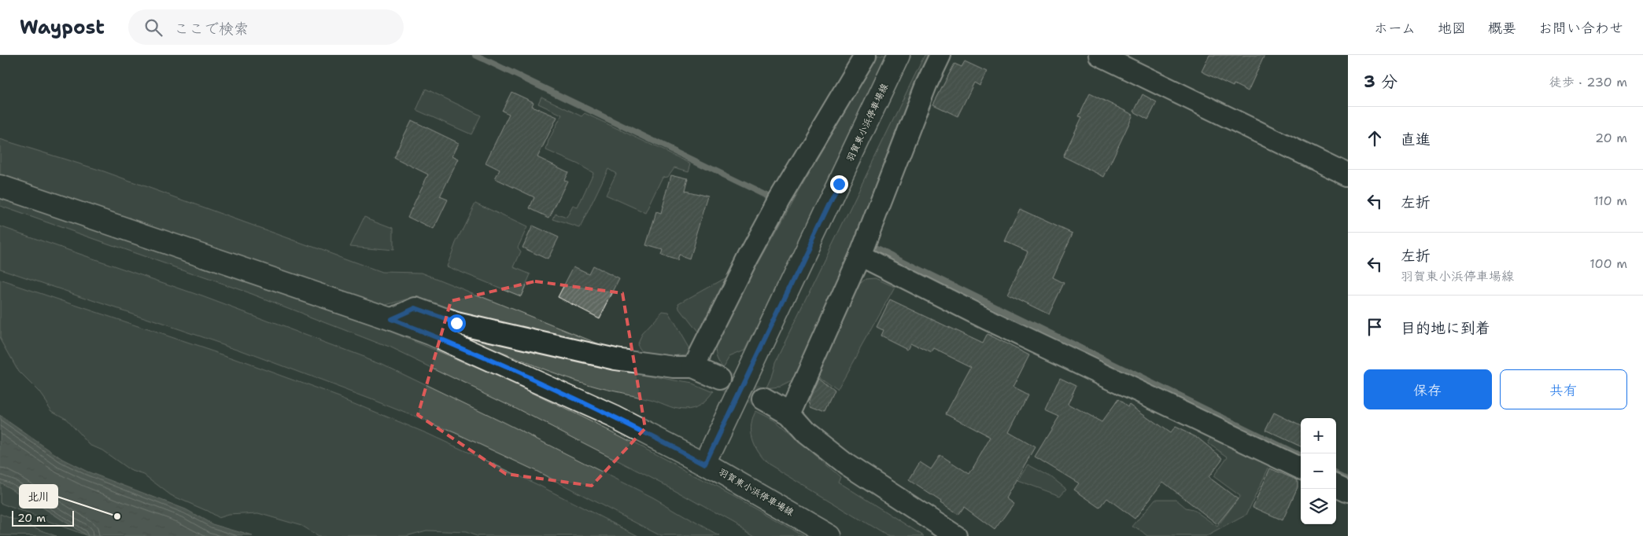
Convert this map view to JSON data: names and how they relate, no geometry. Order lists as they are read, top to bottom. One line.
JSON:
{"streets":{"street":["羽賀東小浜停車場線"]},"places":["北川"],"scale_bar":"20 m","page":{"header":"Waypost","search":"ここで検索","nav":["ホーム","地図","概要","お問い合わせ"],"heading":["3 分","徒歩 · 230 m"],"list":[["直進","20 m"],["左折","110 m"],["左折","羽賀東小浜停車場線","100 m"],"目的地に到着"],"buttons":["保存","共有"],"map_buttons":["+","−"],"scale":"20 m"}}
